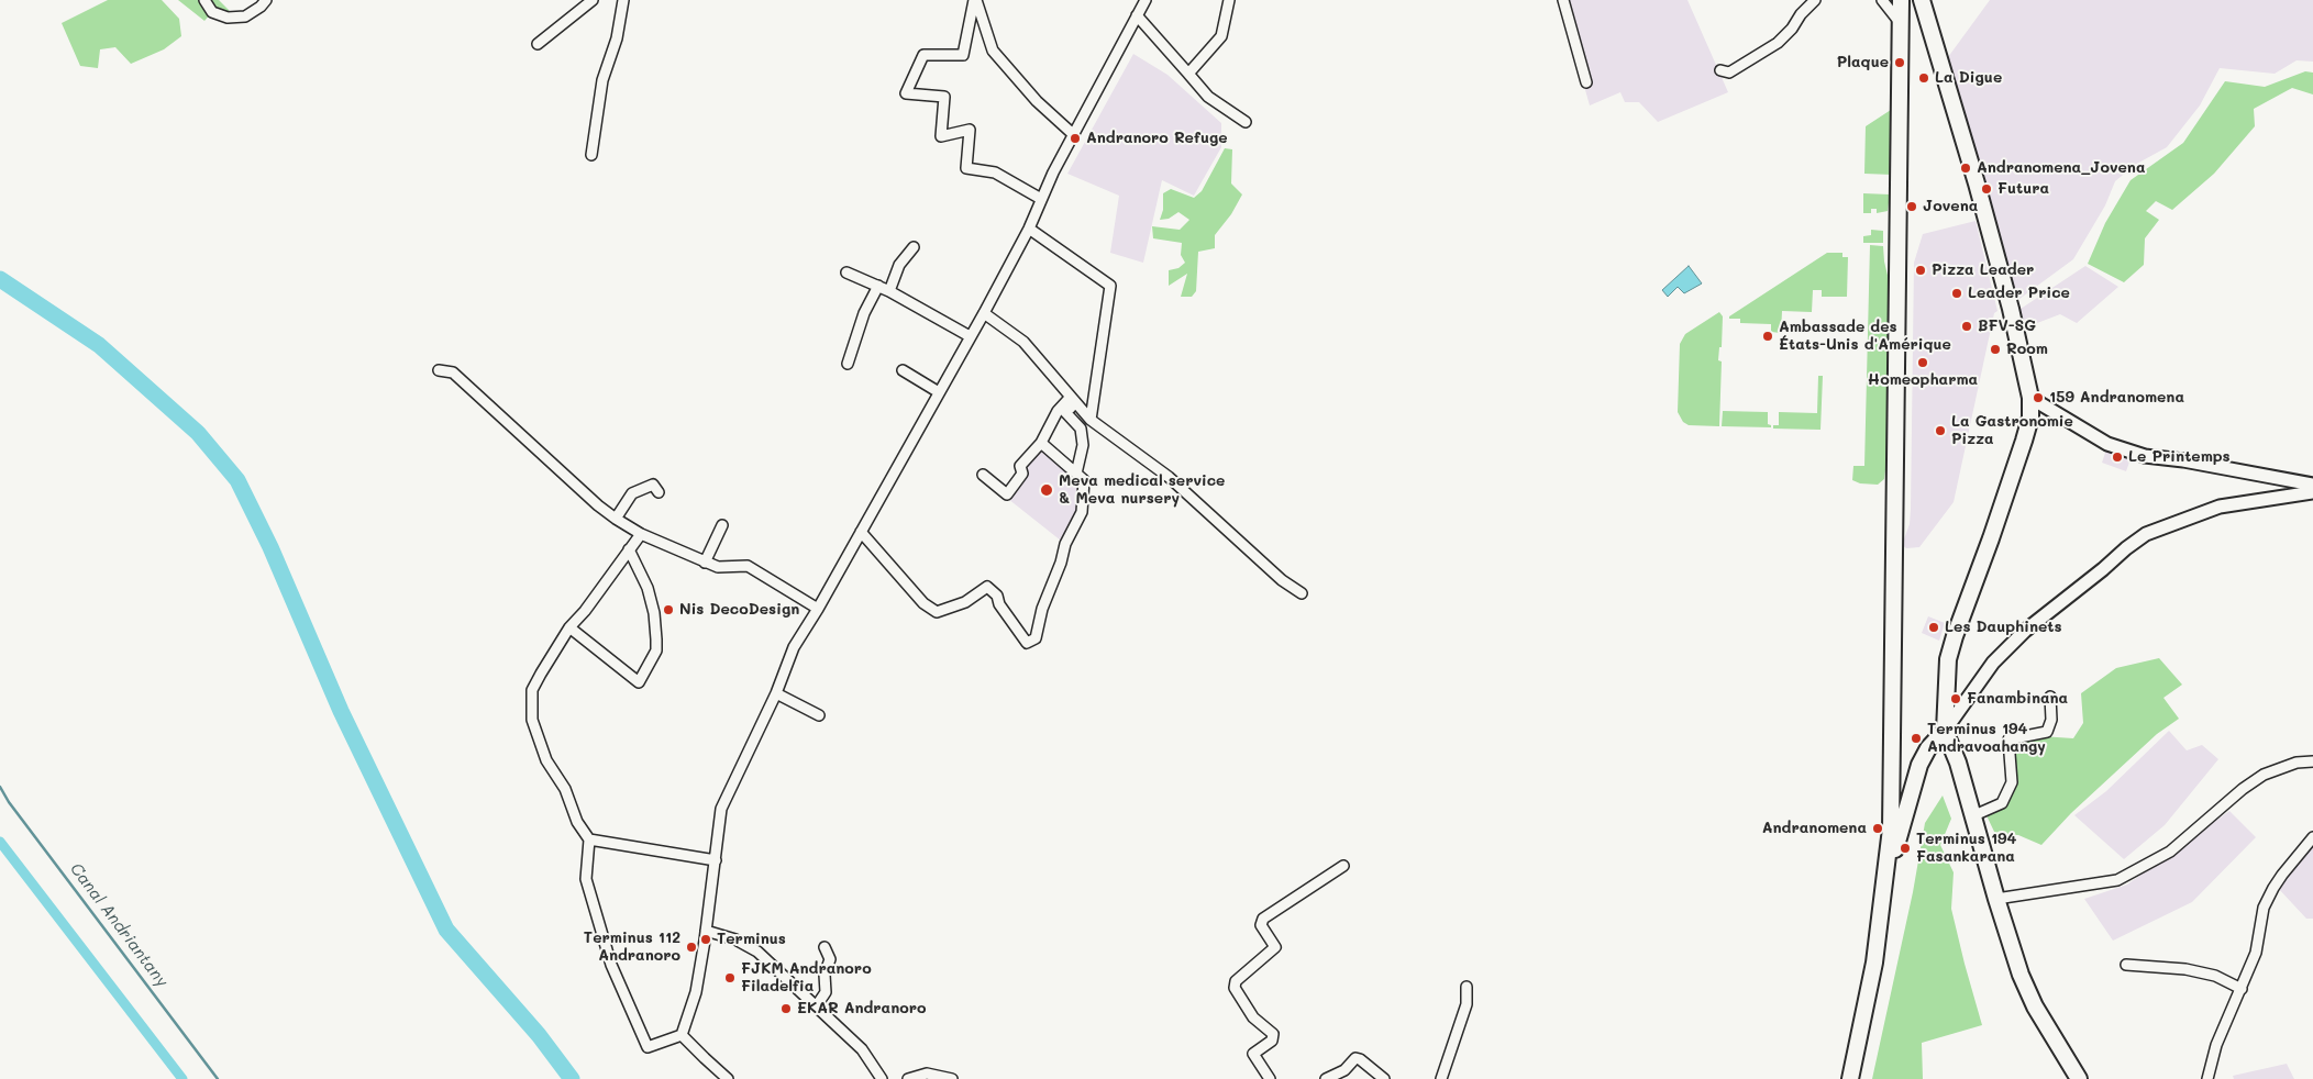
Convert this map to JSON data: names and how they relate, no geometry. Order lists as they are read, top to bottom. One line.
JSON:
{"water":["Canal Andriantany"],"places":["Plaque","La Digue","Andranoro Refuge","Andranomena_Jovena","Futura","Jovena","Pizza Leader","Leader Price","BFV-SG","Ambassade des États-Unis d'Amérique","Room","Homeopharma","159 Andranomena","La Gastronomie Pizza","Le Printemps","Meva medical service & Meva nursery","Nis DecoDesign","Les Dauphinets","Fanambinana","Terminus 194 Andravoahangy","Andranomena","Terminus 194 Fasankarana","Terminus","Terminus 112 Andranoro","FJKM Andranoro Filadelfia","EKAR Andranoro"]}
